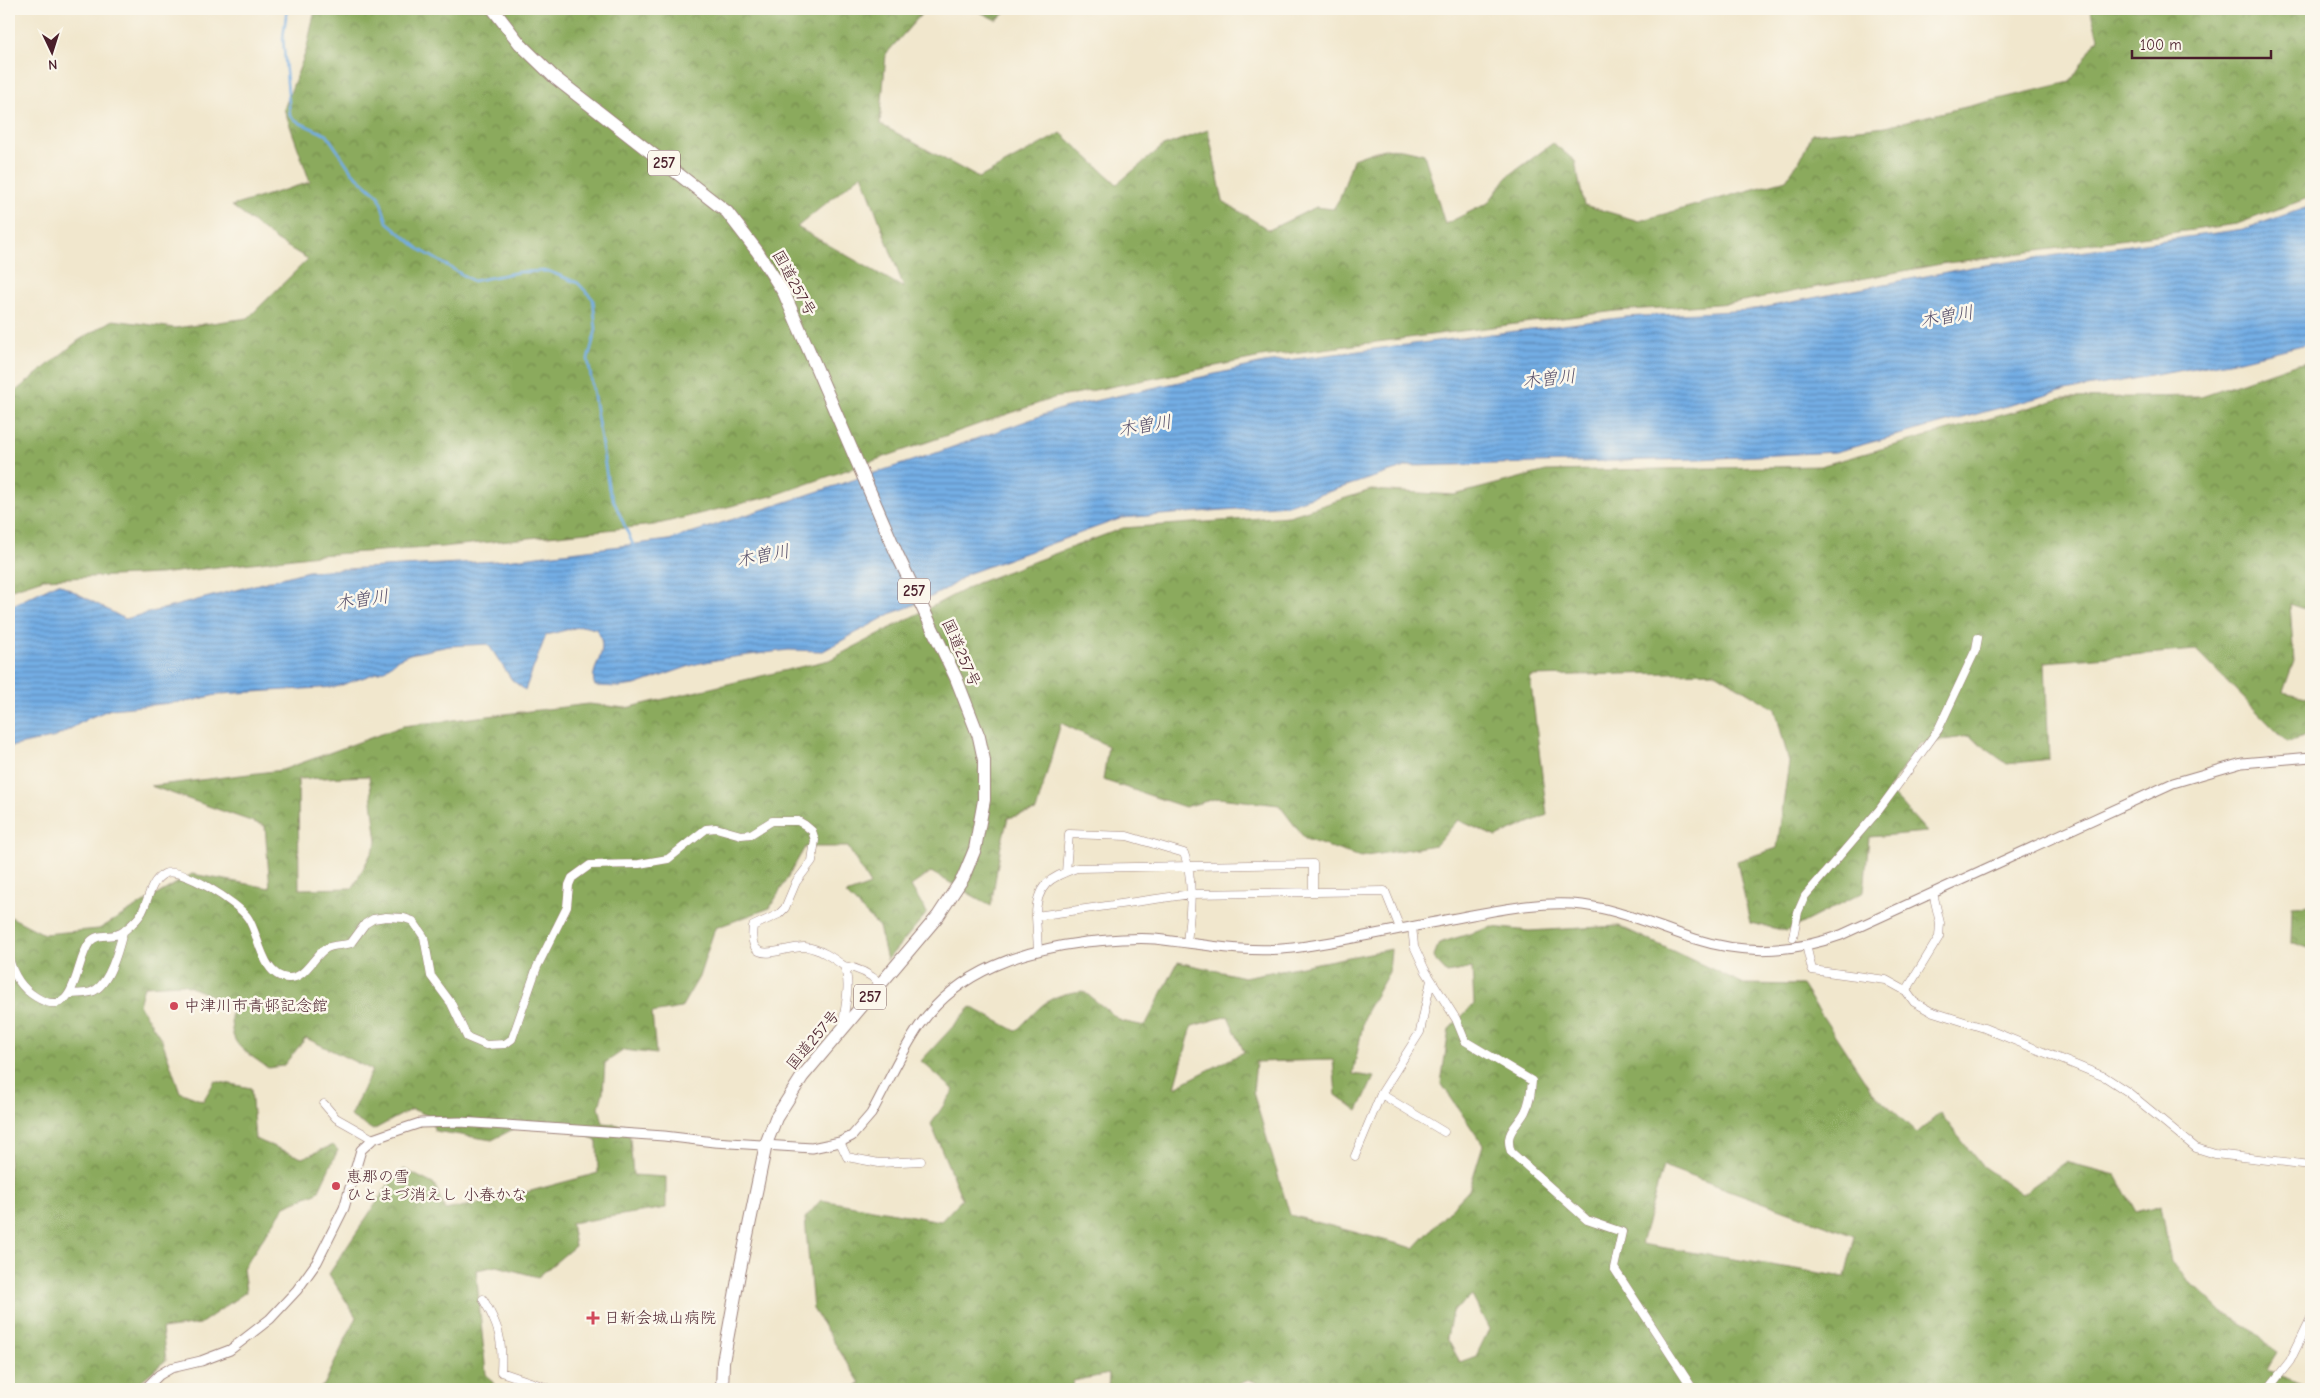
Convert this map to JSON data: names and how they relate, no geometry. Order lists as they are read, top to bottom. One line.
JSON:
{"streets":{"highway":["257","国道257号"]},"water":["木曽川"],"places":{"other":["中津川市青邨記念館","恵那の雪 ひとまづ消えし 小春かな"],"health":["日新会城山病院"]},"scale_bar":"100 m","north":"bottom"}
